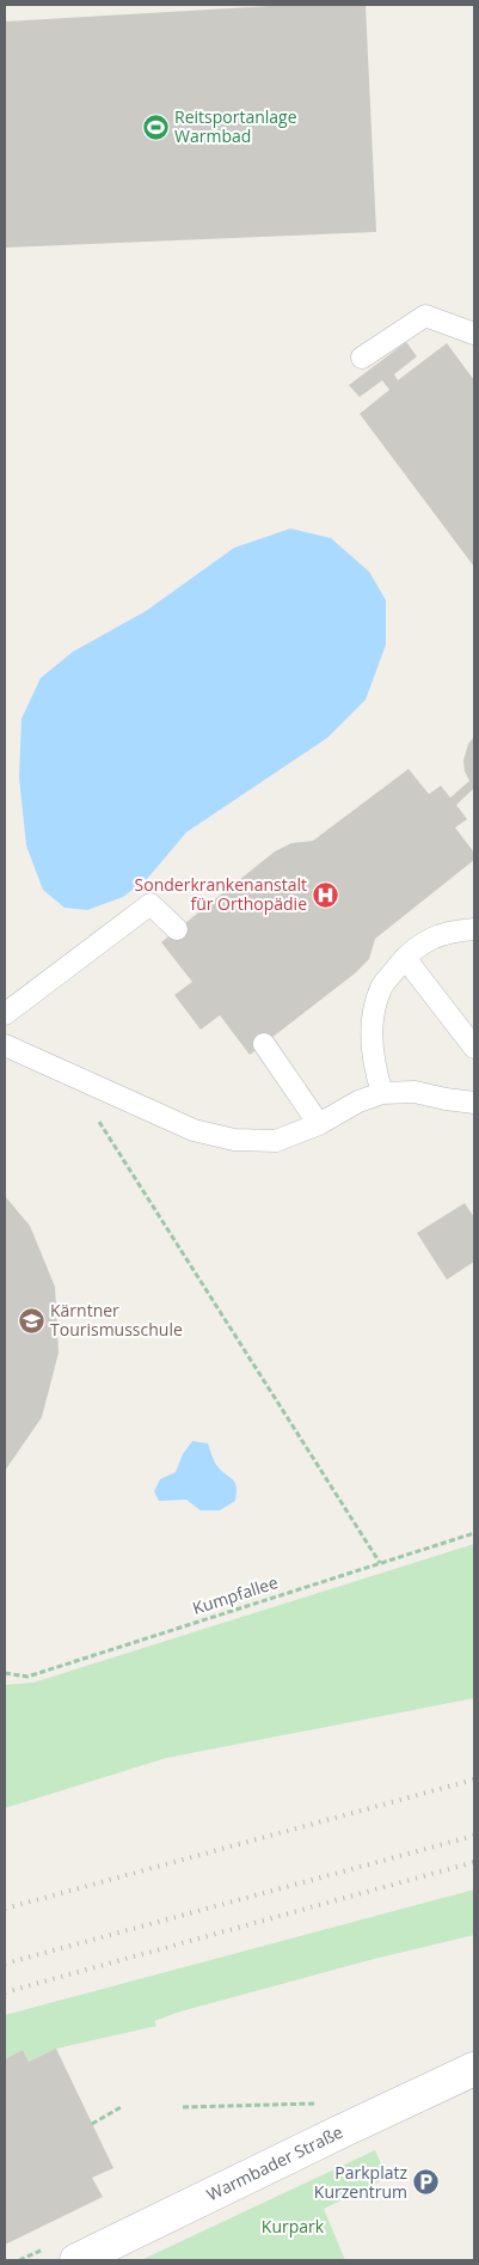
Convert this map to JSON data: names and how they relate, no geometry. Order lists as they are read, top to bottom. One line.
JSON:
{"streets":{"street":["Warmbader Straße"],"path":["Kumpfallee"]},"parks":["Kurpark"],"places":{"sports":["Reitsportanlage Warmbad"],"hospital":["Sonderkrankenanstalt für Orthopädie"],"school or university":["Kärntner Tourismusschule"],"parking":["Parkplatz Kurzentrum"]}}
